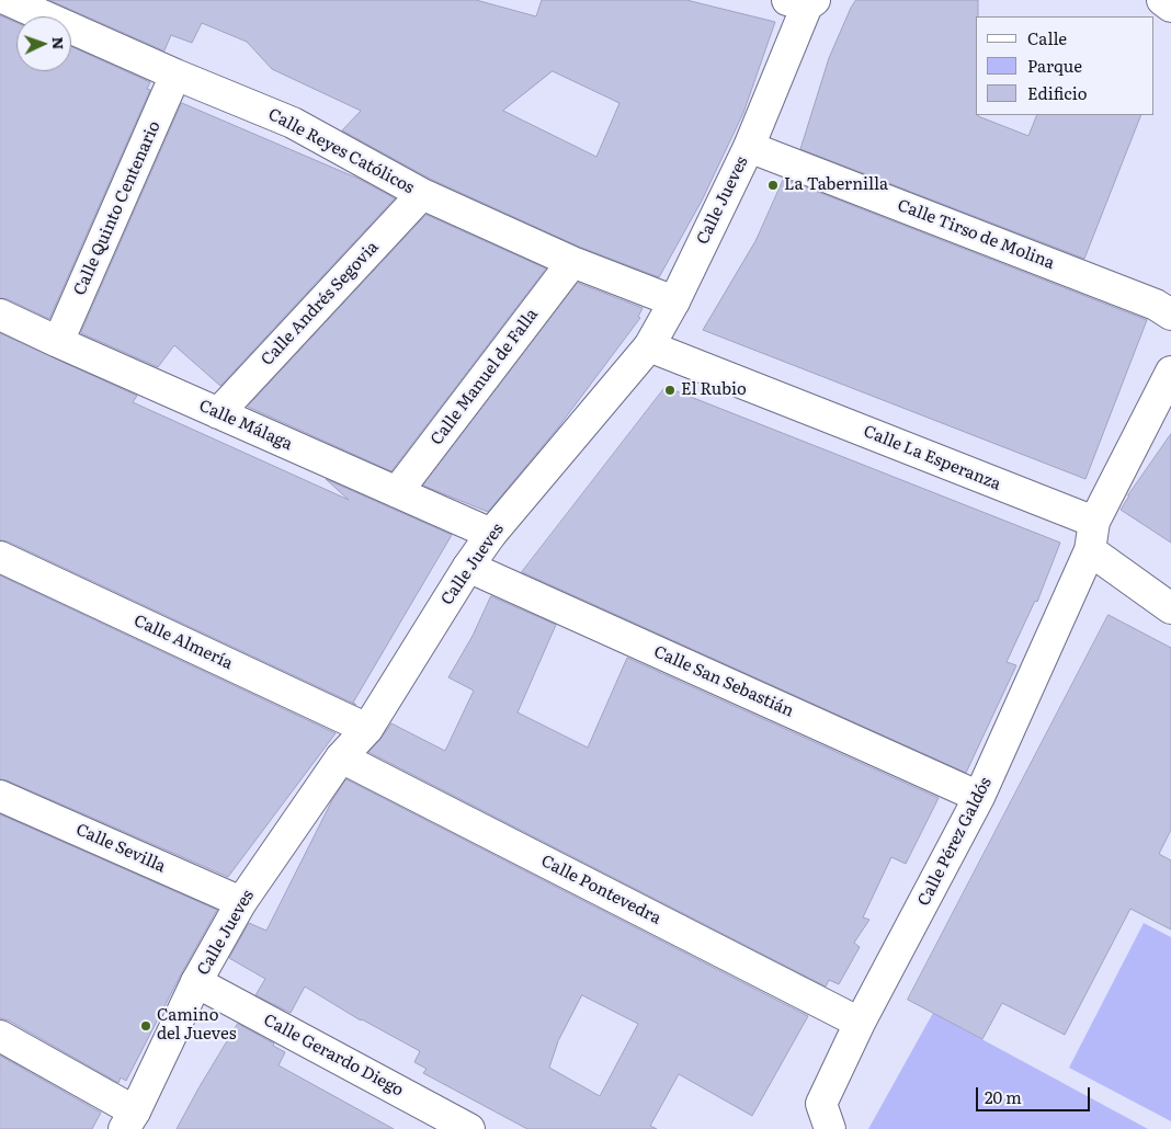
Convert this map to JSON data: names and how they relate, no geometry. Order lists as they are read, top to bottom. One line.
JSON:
{"streets":{"street":["Calle Reyes Católicos","Calle Jueves","Calle Quinto Centenario","Calle Tirso de Molina","Calle Andrés Segovia","Calle Manuel de Falla","Calle Málaga","Calle La Esperanza","Calle Almería","Calle San Sebastián","Calle Pérez Galdós","Calle Sevilla","Calle Pontevedra","Calle Gerardo Diego"]},"crossings":[["Calle Reyes Católicos","Calle Jueves"],["Calle Reyes Católicos","Calle Quinto Centenario"],["Calle Reyes Católicos","Calle Andrés Segovia"],["Calle Reyes Católicos","Calle Manuel de Falla"],["Calle Jueves","Calle Tirso de Molina"],["Calle Jueves","Calle Málaga"],["Calle Jueves","Calle La Esperanza"],["Calle Jueves","Calle Almería"],["Calle Jueves","Calle San Sebastián"],["Calle Jueves","Calle Sevilla"],["Calle Jueves","Calle Pontevedra"],["Calle Jueves","Calle Gerardo Diego"],["Calle Quinto Centenario","Calle Málaga"],["Calle Andrés Segovia","Calle Málaga"],["Calle Manuel de Falla","Calle Málaga"],["Calle La Esperanza","Calle Pérez Galdós"],["Calle San Sebastián","Calle Pérez Galdós"],["Calle Pérez Galdós","Calle Pontevedra"]],"places":["La Tabernilla","El Rubio","Camino del Jueves"],"legend":["Calle","Parque","Edificio"],"scale_bar":"20 m","north":"right"}
